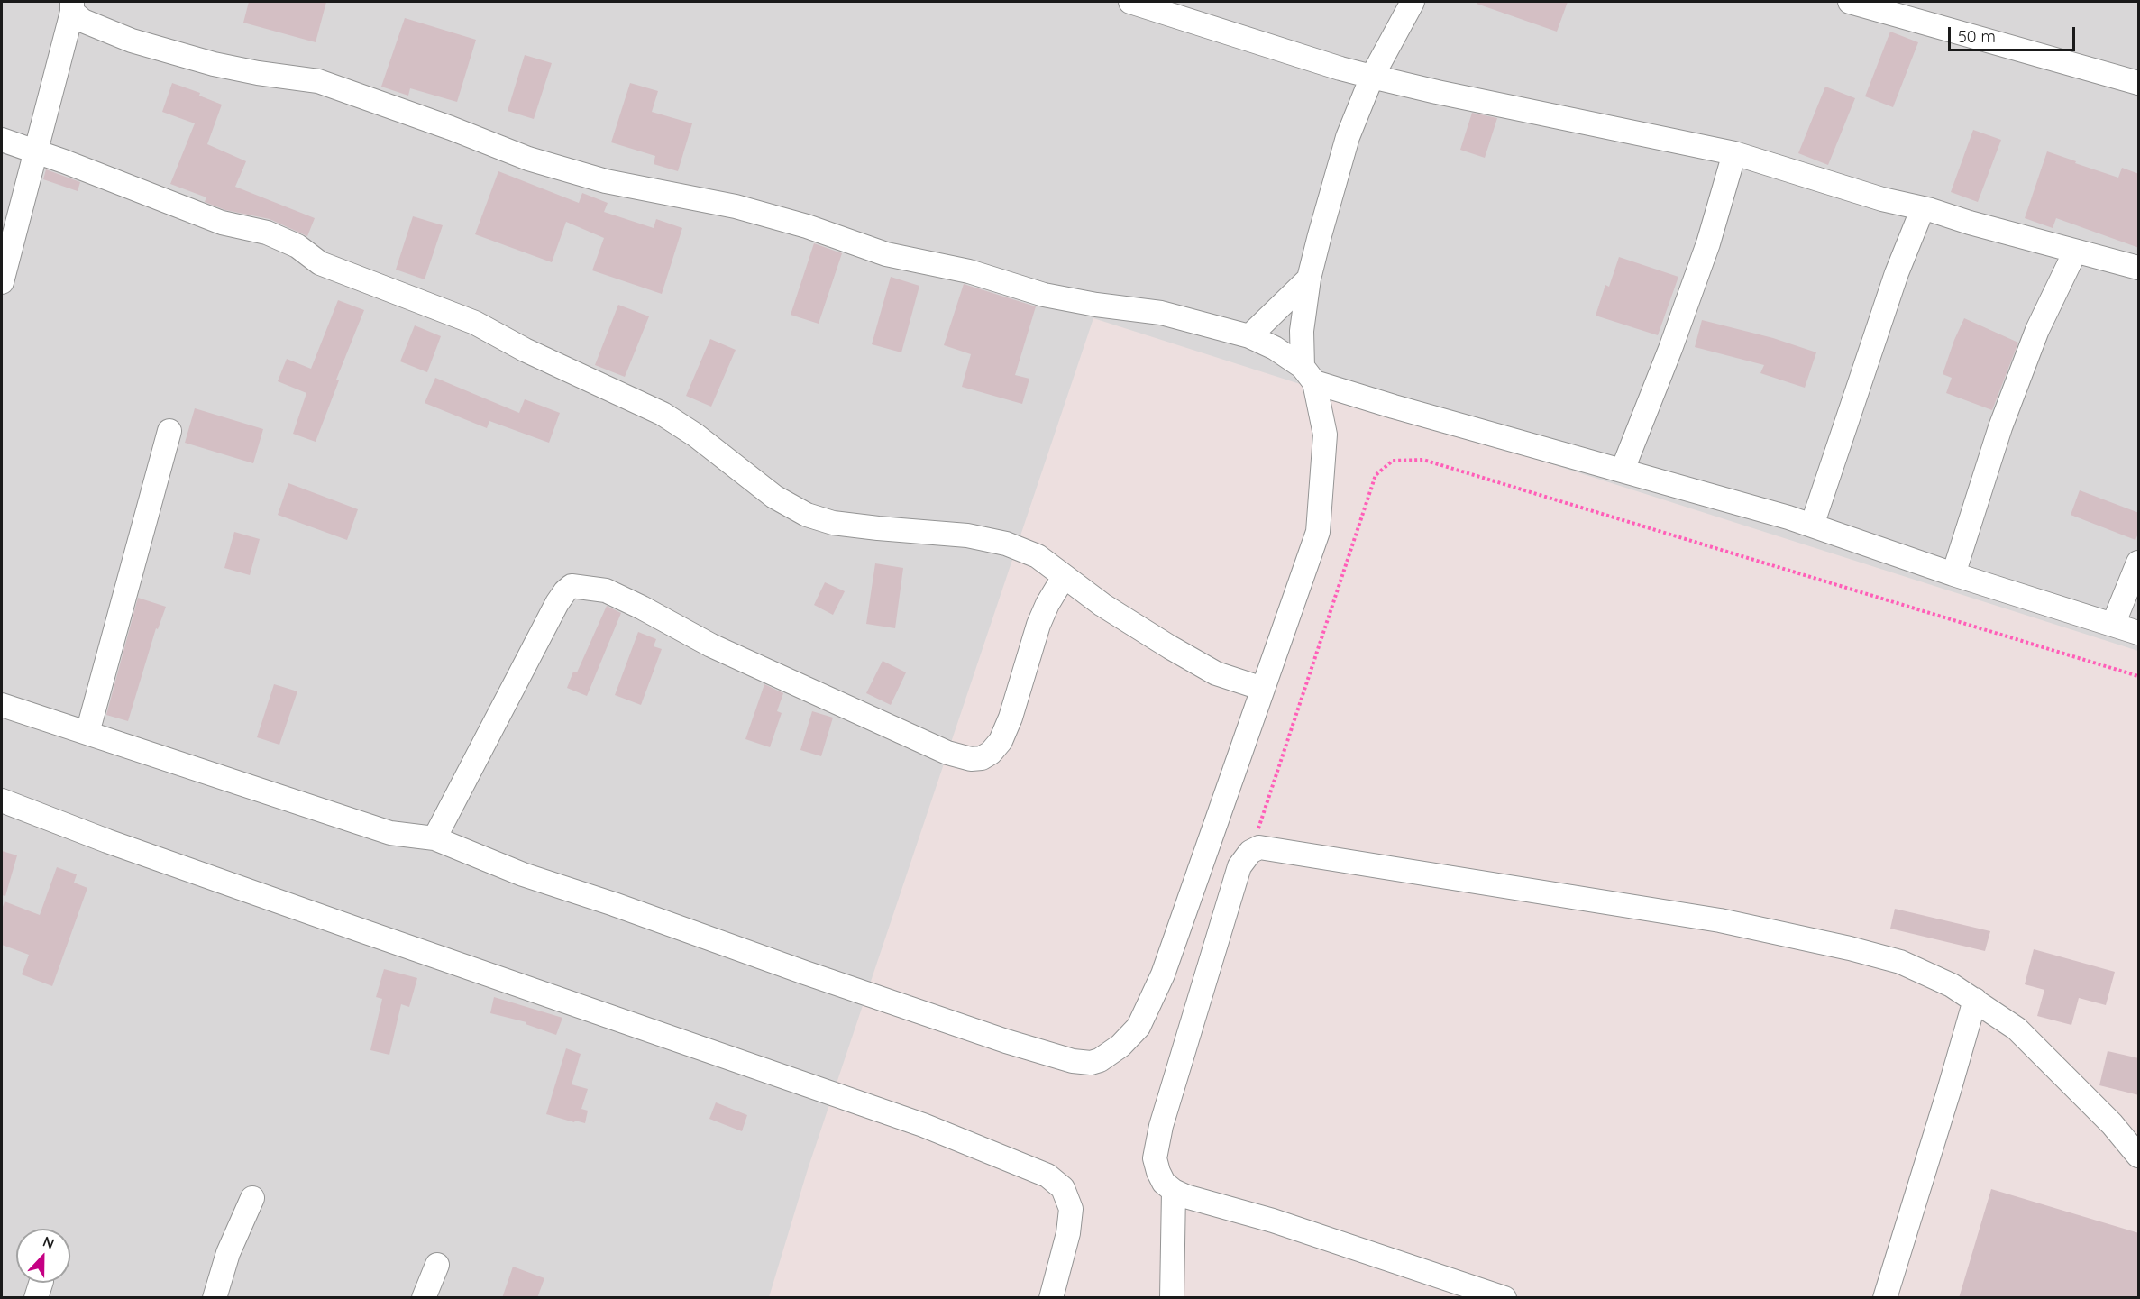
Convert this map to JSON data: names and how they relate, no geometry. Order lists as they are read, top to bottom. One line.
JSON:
{"scale_bar":"50 m","north":"top"}
